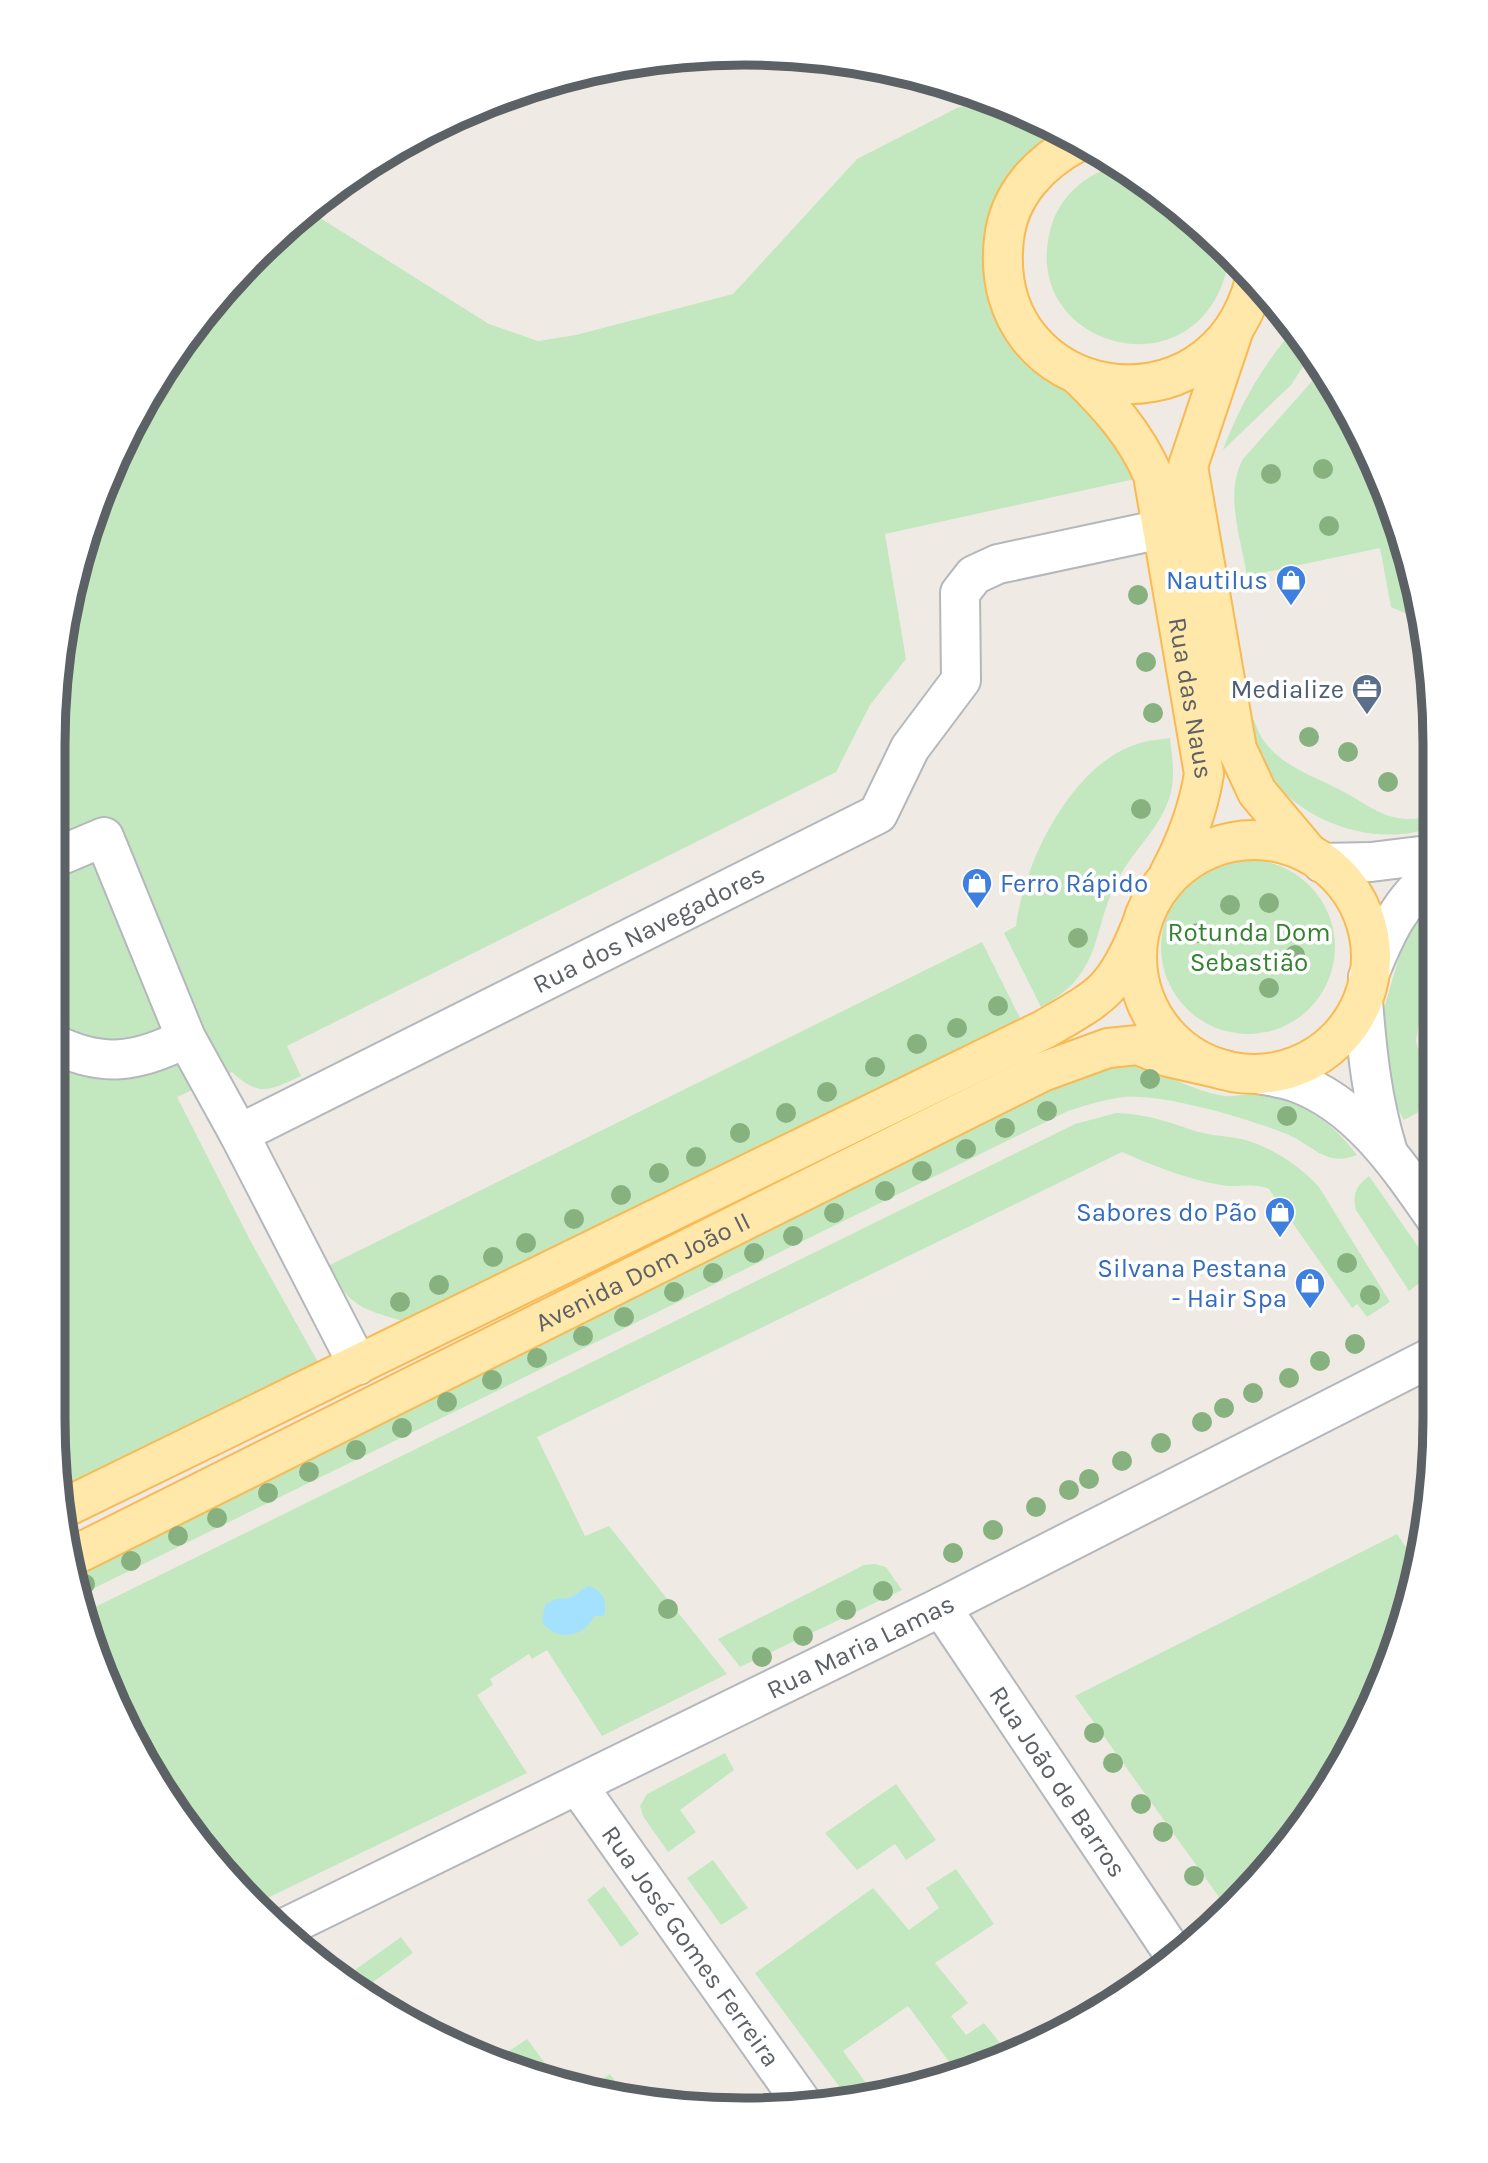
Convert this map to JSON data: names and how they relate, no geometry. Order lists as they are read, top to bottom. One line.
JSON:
{"streets":{"main road":["Rua das Naus","Avenida Dom João II"],"street":["Rua dos Navegadores","Rua Maria Lamas","Rua João de Barros","Rua José Gomes Ferreira"]},"crossings":[["Rua das Naus","Rua dos Navegadores"],["Rua das Naus","Avenida Dom João II"],["Rua Maria Lamas","Rua João de Barros"],["Rua Maria Lamas","Rua José Gomes Ferreira"]],"parks":["Rotunda Dom Sebastião"],"places":{"shop":["Nautilus","Ferro Rápido","Sabores do Pão","Silvana Pestana - Hair Spa"],"office":["Medialize"]}}
